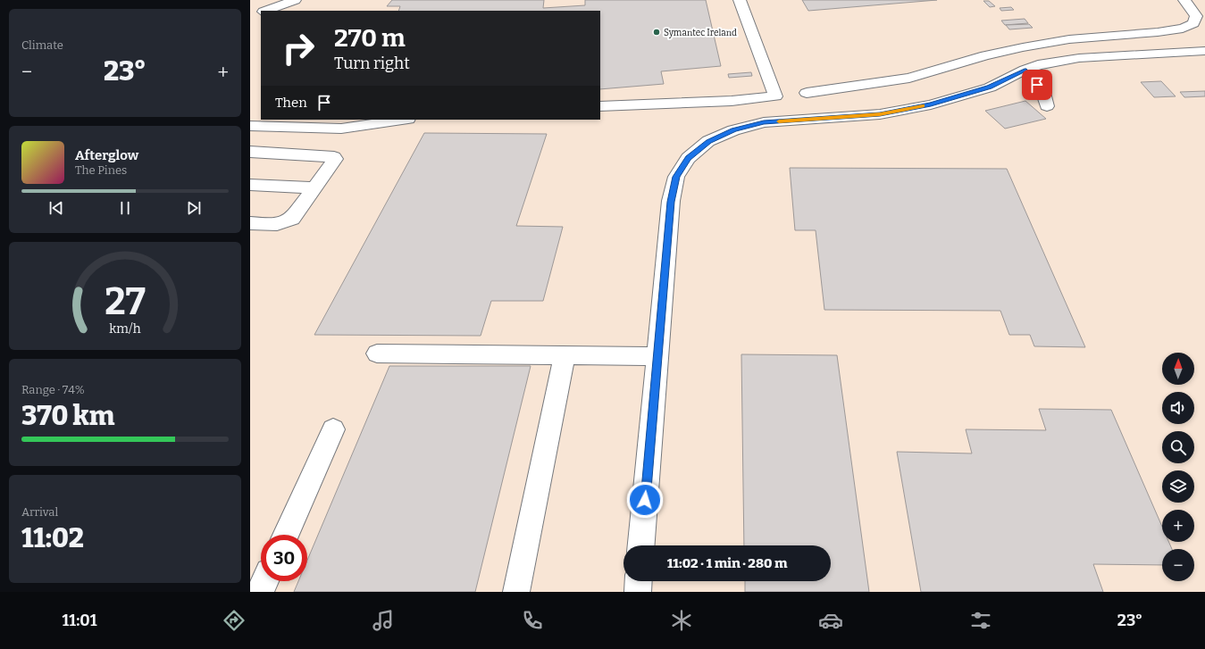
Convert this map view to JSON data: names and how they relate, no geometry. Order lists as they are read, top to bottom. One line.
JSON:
{"places":["Symantec Ireland"],"north":"top","page":{"tile":["Climate",["Range · 74%","370 km"],["Arrival","11:02"]],"turn":["270 m","Turn right"],"heat":["−","23°","+"],"then":"Then","song":["Afterglow","The Pines"],"map_buttons":["+","−"],"limit":"30","trip":"11:02 · 1 min · 280 m","tabs":["11:01","23°"],"gauge":["27","km/h"]}}
